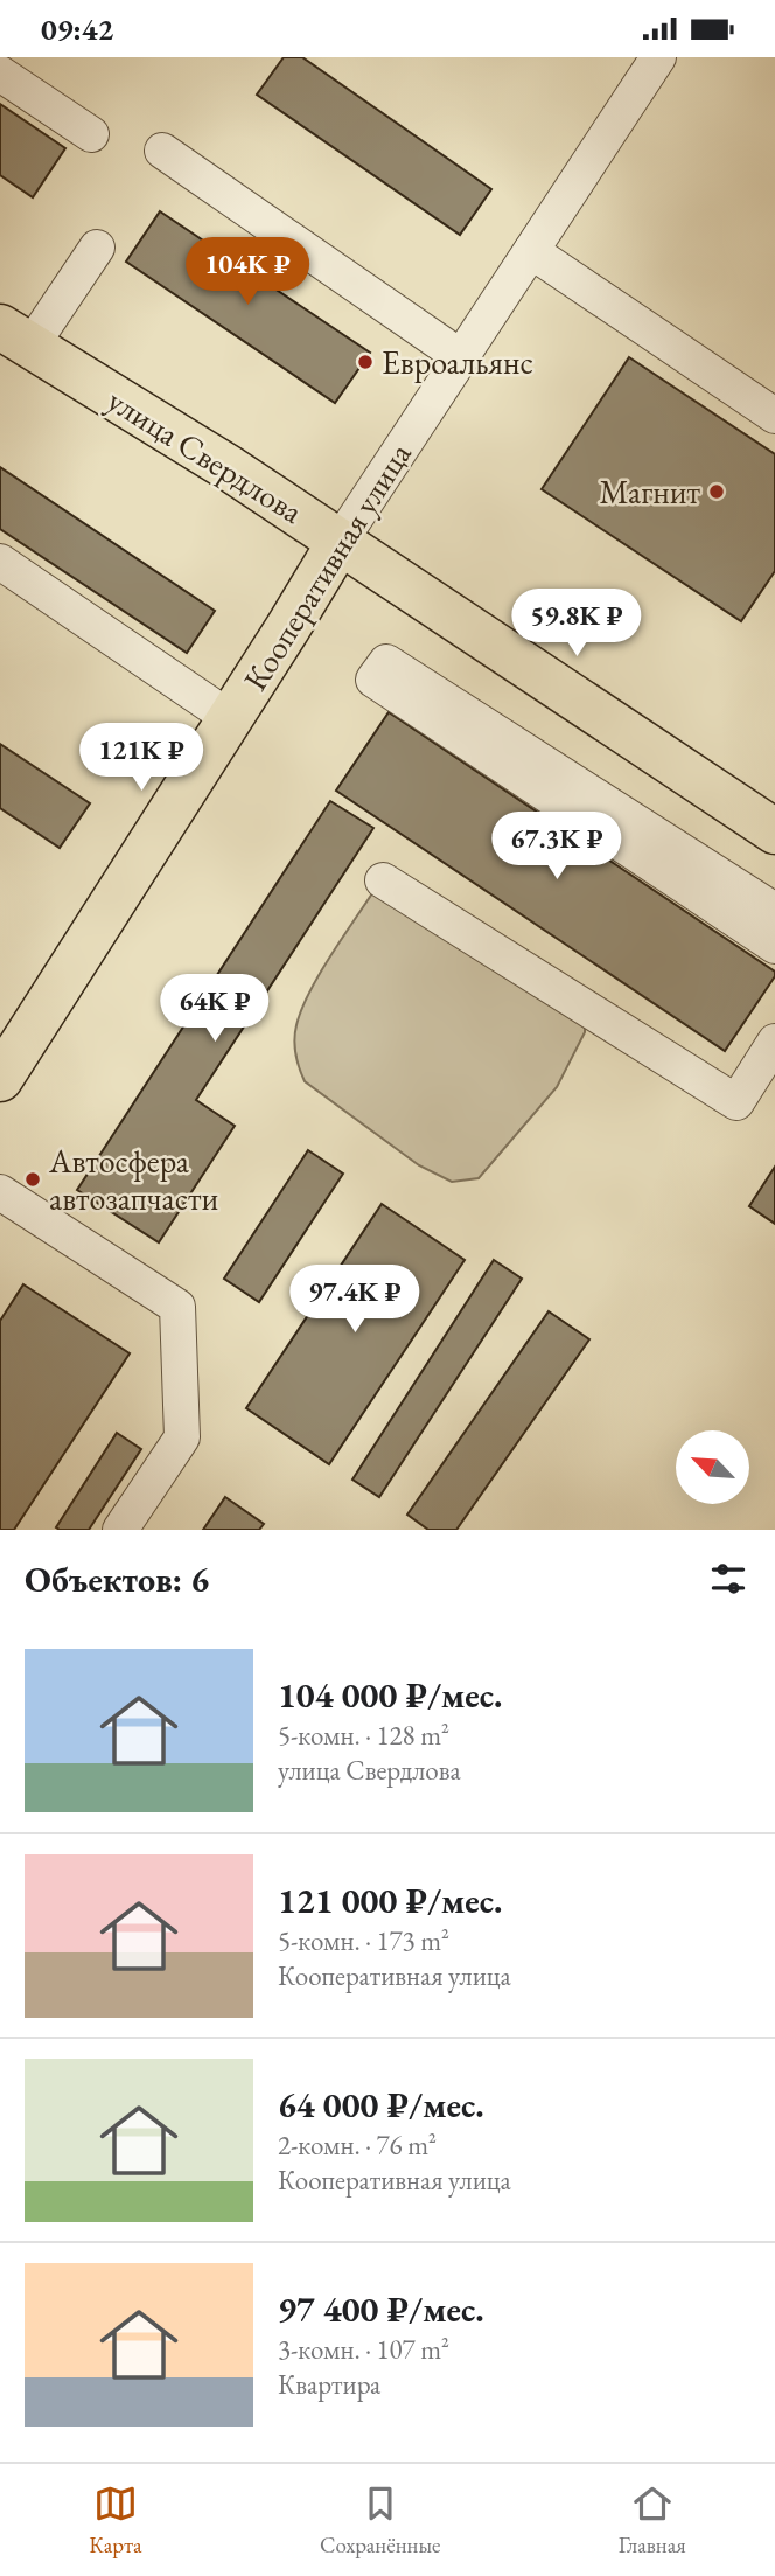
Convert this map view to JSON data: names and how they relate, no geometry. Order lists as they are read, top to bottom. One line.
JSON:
{"streets":{"main road":["улица Свердлова","Кооперативная улица"]},"crossings":[["улица Свердлова","Кооперативная улица"]],"places":["Евроальянс","Магнит","Автосфера автозапчасти"],"north":"top left","page":{"status":"09:42","price":["104K ₽","59.8K ₽","121K ₽","67.3K ₽","64K ₽","97.4K ₽"],"heading":"Объектов: 6","list":[{"name":"104 000 ₽/мес.","note":"5-комн. · 128 m² · улица Свердлова"},{"name":"121 000 ₽/мес.","note":"5-комн. · 173 m² · Кооперативная улица"},{"name":"64 000 ₽/мес.","note":"2-комн. · 76 m² · Кооперативная улица"},{"name":"97 400 ₽/мес.","note":"3-комн. · 107 m² · Квартира"}],"tabs":["Карта","Сохранённые","Главная"]}}
